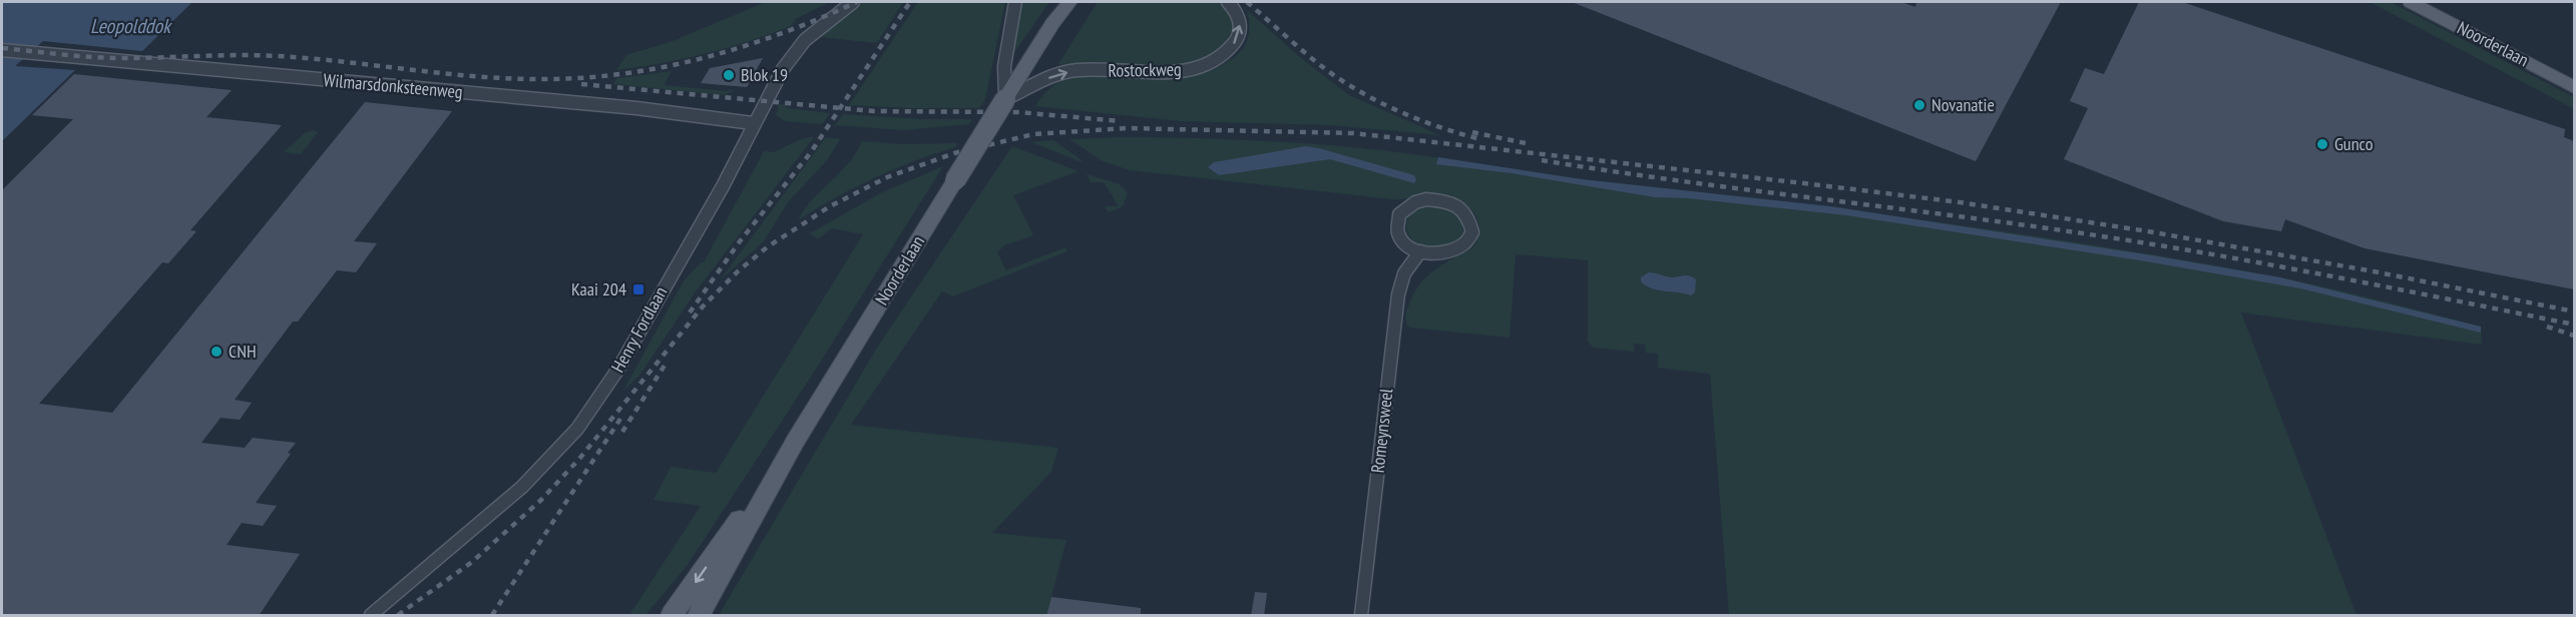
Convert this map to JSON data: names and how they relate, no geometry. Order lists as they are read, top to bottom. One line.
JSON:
{"streets":{"main road":["Noorderlaan"],"street":["Rostockweg","Wilmarsdonksteenweg","Henry Fordlaan","Romeynsweel"]},"crossings":[["Noorderlaan","Rostockweg"],["Wilmarsdonksteenweg","Henry Fordlaan"]],"one_way":["Rostockweg"],"water":["Leopolddok"],"places":{"other":["Blok 19","Novanatie","Gunco","CNH"],"transit":["Kaai 204"]}}
